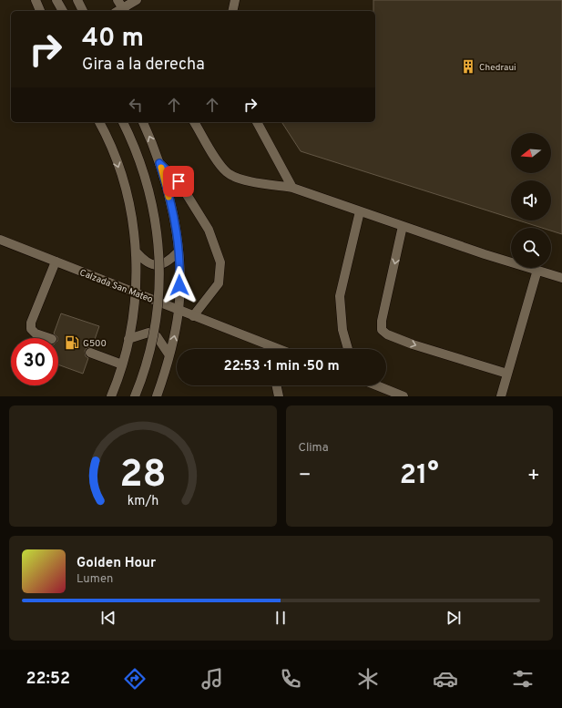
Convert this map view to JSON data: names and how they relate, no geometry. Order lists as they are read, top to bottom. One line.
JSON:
{"streets":{"street":["Calzada San Mateo"]},"places":{"building":["Chedraui"],"fuel station":["G500"]},"north":"left","page":{"turn":["40 m","Gira a la derecha"],"limit":"30","trip":"22:53 · 1 min · 50 m","tile":"Clima","heat":["−","21°","+"],"song":["Golden Hour","Lumen"],"tabs":"22:52","gauge":["28","km/h"]}}
